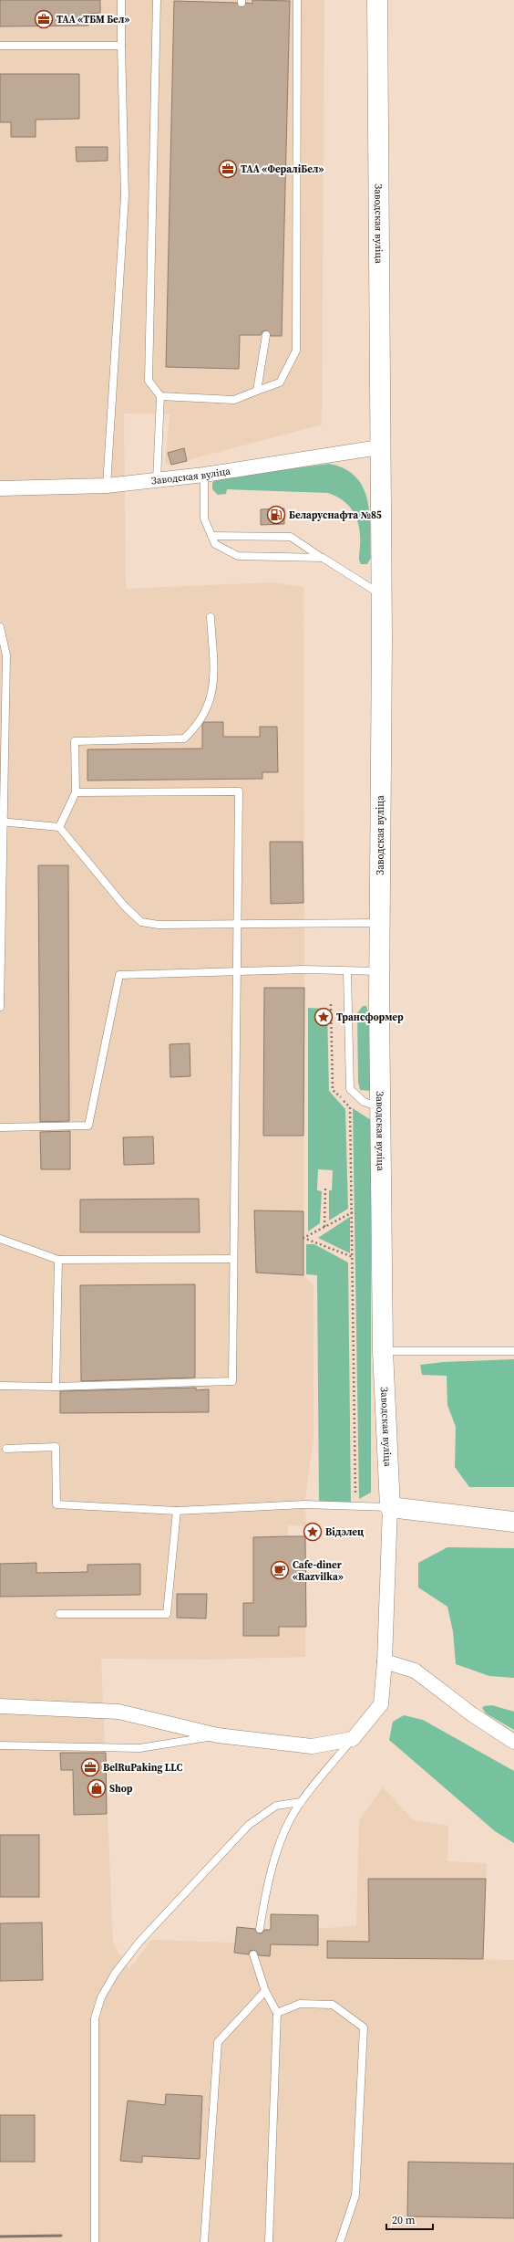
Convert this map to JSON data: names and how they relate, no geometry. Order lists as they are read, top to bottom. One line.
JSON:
{"streets":{"street":["Заводская вуліца"]},"places":{"office":["ТАА «ТБМ Бел»","ТАА «ФераліБел»","BelRuPaking LLC"],"fuel station":["Беларуснафта №85"],"place":["Трансформер","Відэлец"],"cafe":["Cafe-diner «Razvilka»"],"shop":["Shop"]},"scale_bar":"20 m"}
